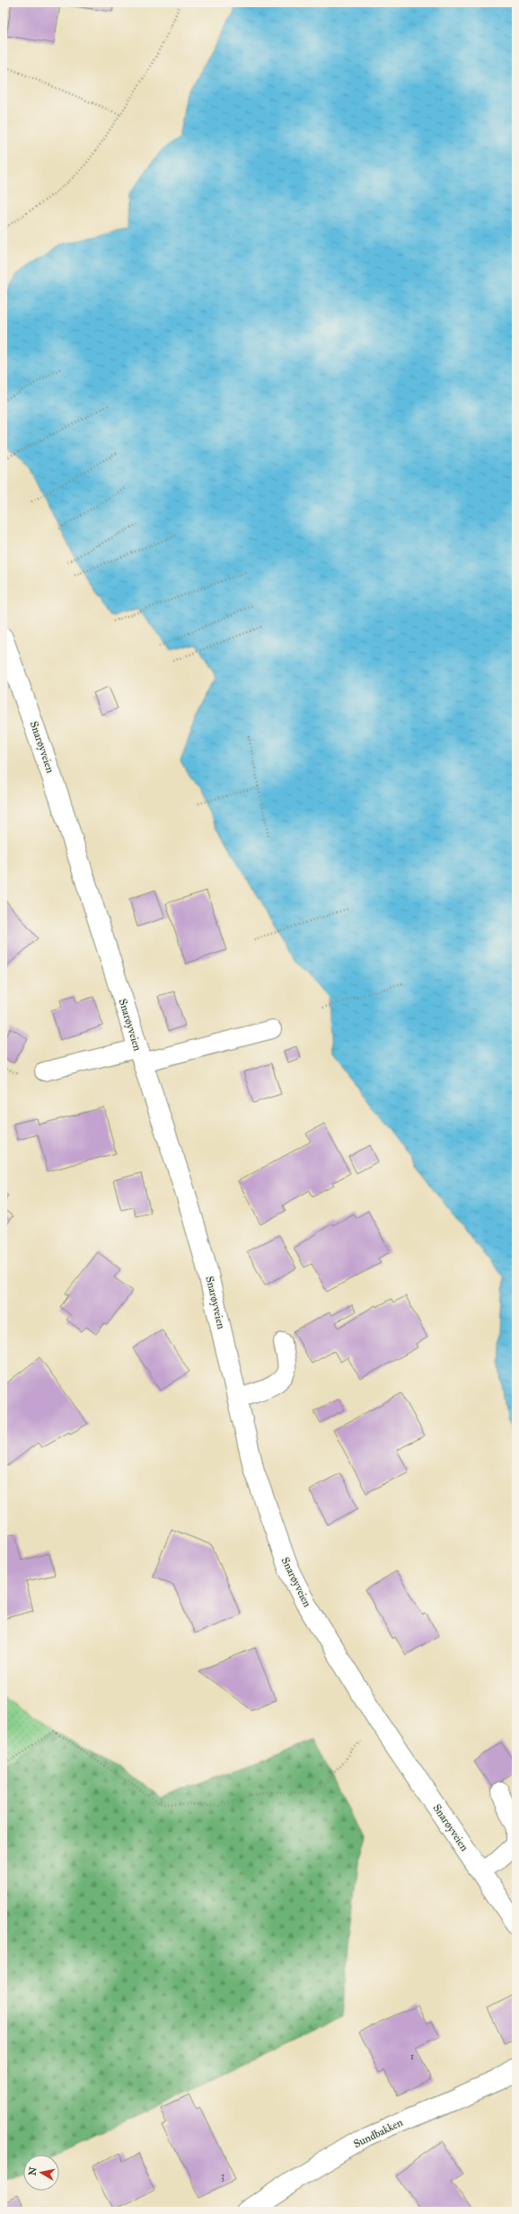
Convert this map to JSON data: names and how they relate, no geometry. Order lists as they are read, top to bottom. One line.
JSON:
{"streets":{"street":["Snarøyveien","Sundbakken"]},"house_numbers":["1","3"],"north":"left"}
